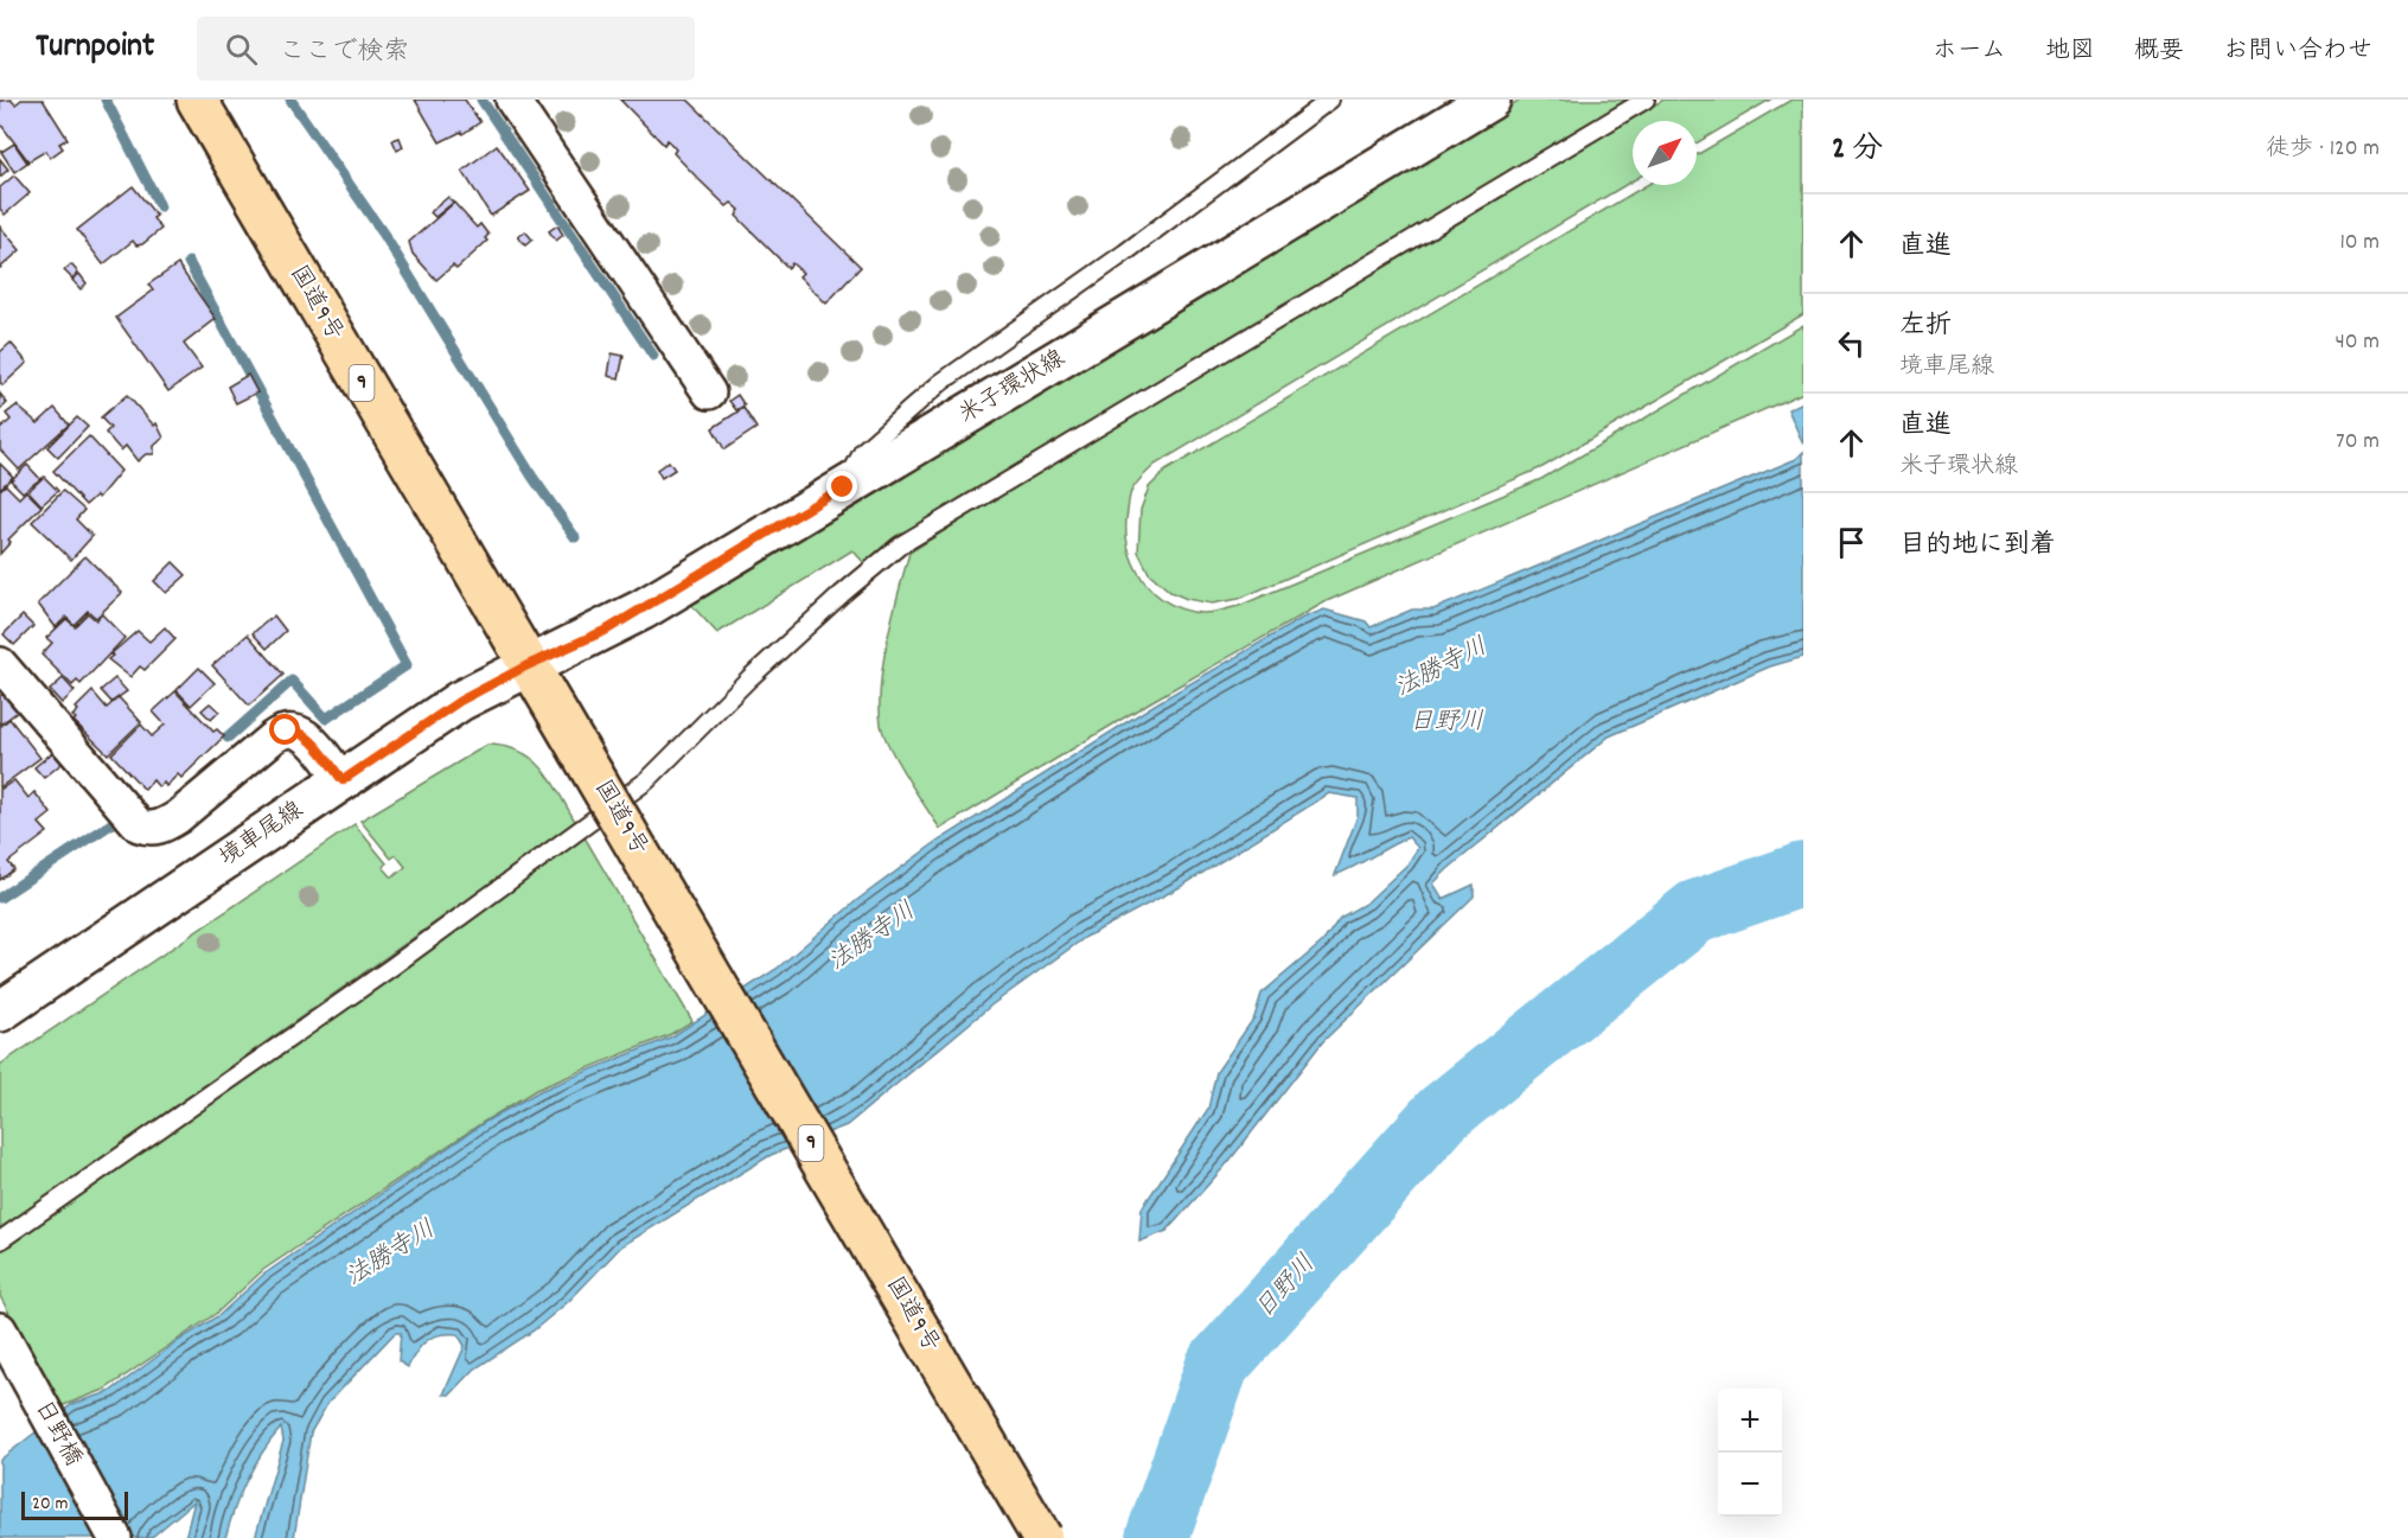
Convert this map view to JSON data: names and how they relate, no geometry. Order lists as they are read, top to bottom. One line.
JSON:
{"streets":{"highway":["国道9号","9"],"main road":["米子環状線","境車尾線"],"street":["日野橋"]},"crossings":[["国道9号","米子環状線"],["国道9号","境車尾線"],["米子環状線","境車尾線"]],"water":["法勝寺川","日野川"],"scale_bar":"20 m","north":"top right","page":{"header":"Turnpoint","search":"ここで検索","nav":["ホーム","地図","概要","お問い合わせ"],"heading":["2 分","徒歩 · 120 m"],"list":[["直進","10 m"],["左折","境車尾線","40 m"],["直進","米子環状線","70 m"],"目的地に到着"],"map_buttons":["+","−"],"scale":"20 m"}}
